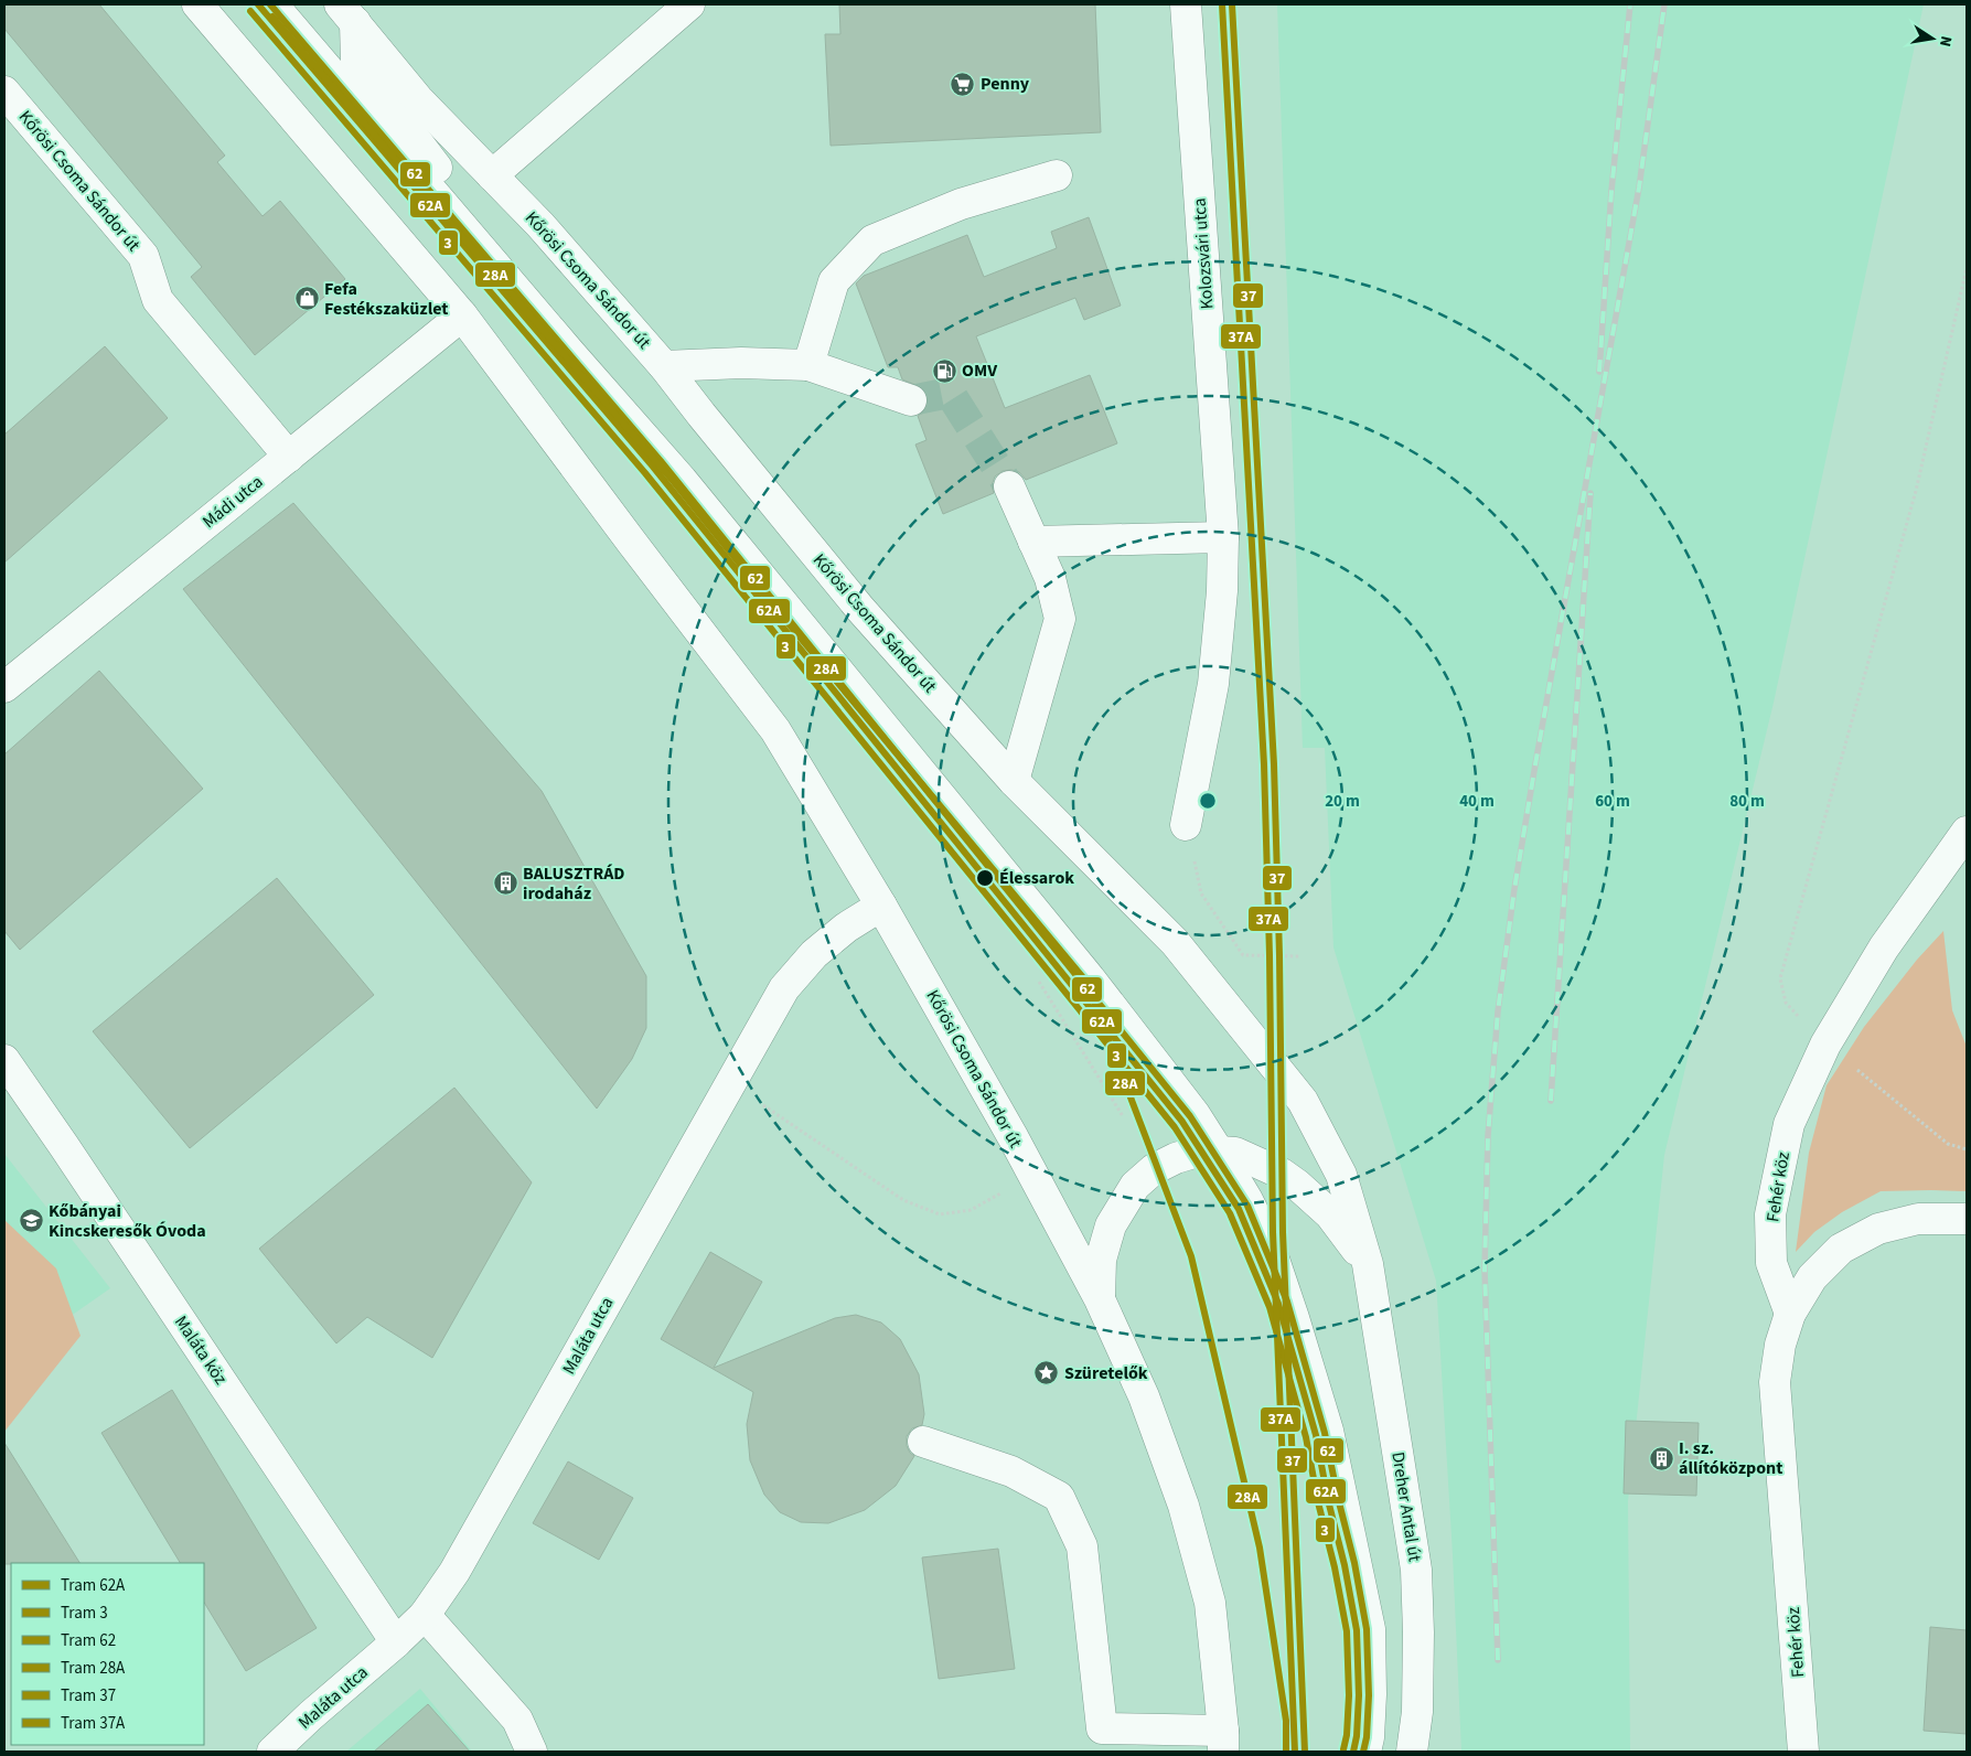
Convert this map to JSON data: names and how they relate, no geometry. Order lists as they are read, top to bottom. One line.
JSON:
{"streets":{"main road":["Kőrösi Csoma Sándor út","Kolozsvári utca","Mádi utca","Fehér köz","Maláta utca","Maláta köz","Dreher Antal út"]},"crossings":[["Kőrösi Csoma Sándor út","Mádi utca"],["Kőrösi Csoma Sándor út","Maláta utca"],["Kőrösi Csoma Sándor út","Dreher Antal út"],["Maláta utca","Maláta köz"]],"places":{"supermarket":["Penny"],"shop":["Fefa Festékszaküzlet"],"fuel station":["OMV"],"other":["Élessarok"],"building":["BALUSZTRÁD irodaház","I. sz. állítóközpont"],"school or university":["Kőbányai Kincskeresők Óvoda"],"place":["Szüretelők"]},"lines":["tram line 62A","tram line 62","tram line 37","tram line 37A","tram line 3","tram line 28A"],"legend":["Tram 62A","Tram 3","Tram 62","Tram 28A","Tram 37","Tram 37A"],"north":"right","rings":["20 m","40 m","60 m","80 m"]}
